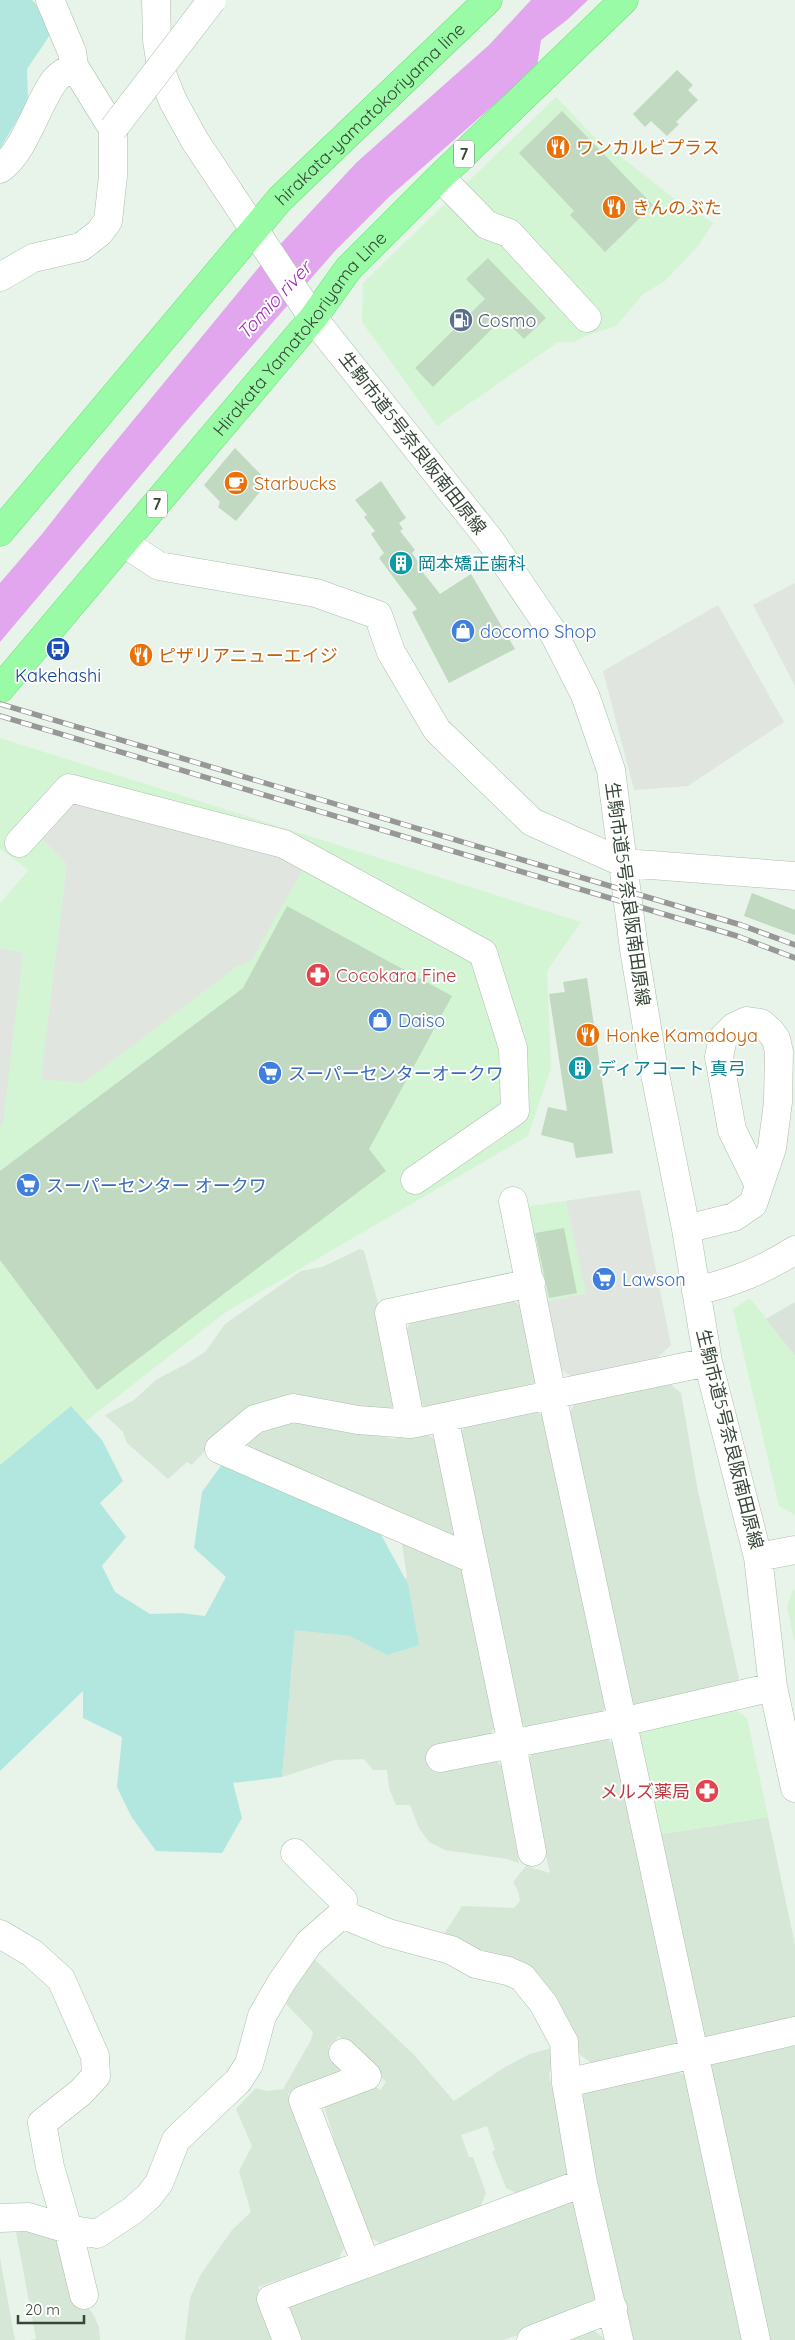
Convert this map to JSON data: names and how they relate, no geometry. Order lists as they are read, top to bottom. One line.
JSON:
{"streets":{"main road":["hirakata-yamatokoriyama line","7","Hirakata Yamatokoriyama Line"],"street":["生駒市道5号奈良阪南田原線"]},"crossings":[["hirakata-yamatokoriyama line","生駒市道5号奈良阪南田原線"],["Hirakata Yamatokoriyama Line","生駒市道5号奈良阪南田原線"]],"water":["Tomio river"],"places":{"restaurant":["ワンカルビプラス","きんのぶた","ピザリアニューエイジ","Honke Kamadoya"],"fuel station":["Cosmo"],"cafe":["Starbucks"],"building":["岡本矯正歯科","ディアコート 真弓"],"shop":["docomo Shop","Daiso"],"bus stop":["Kakehashi"],"pharmacy":["Cocokara Fine","メルズ薬局"],"supermarket":["スーパーセンターオークワ","スーパーセンター オークワ","Lawson"]},"scale_bar":"20 m"}
